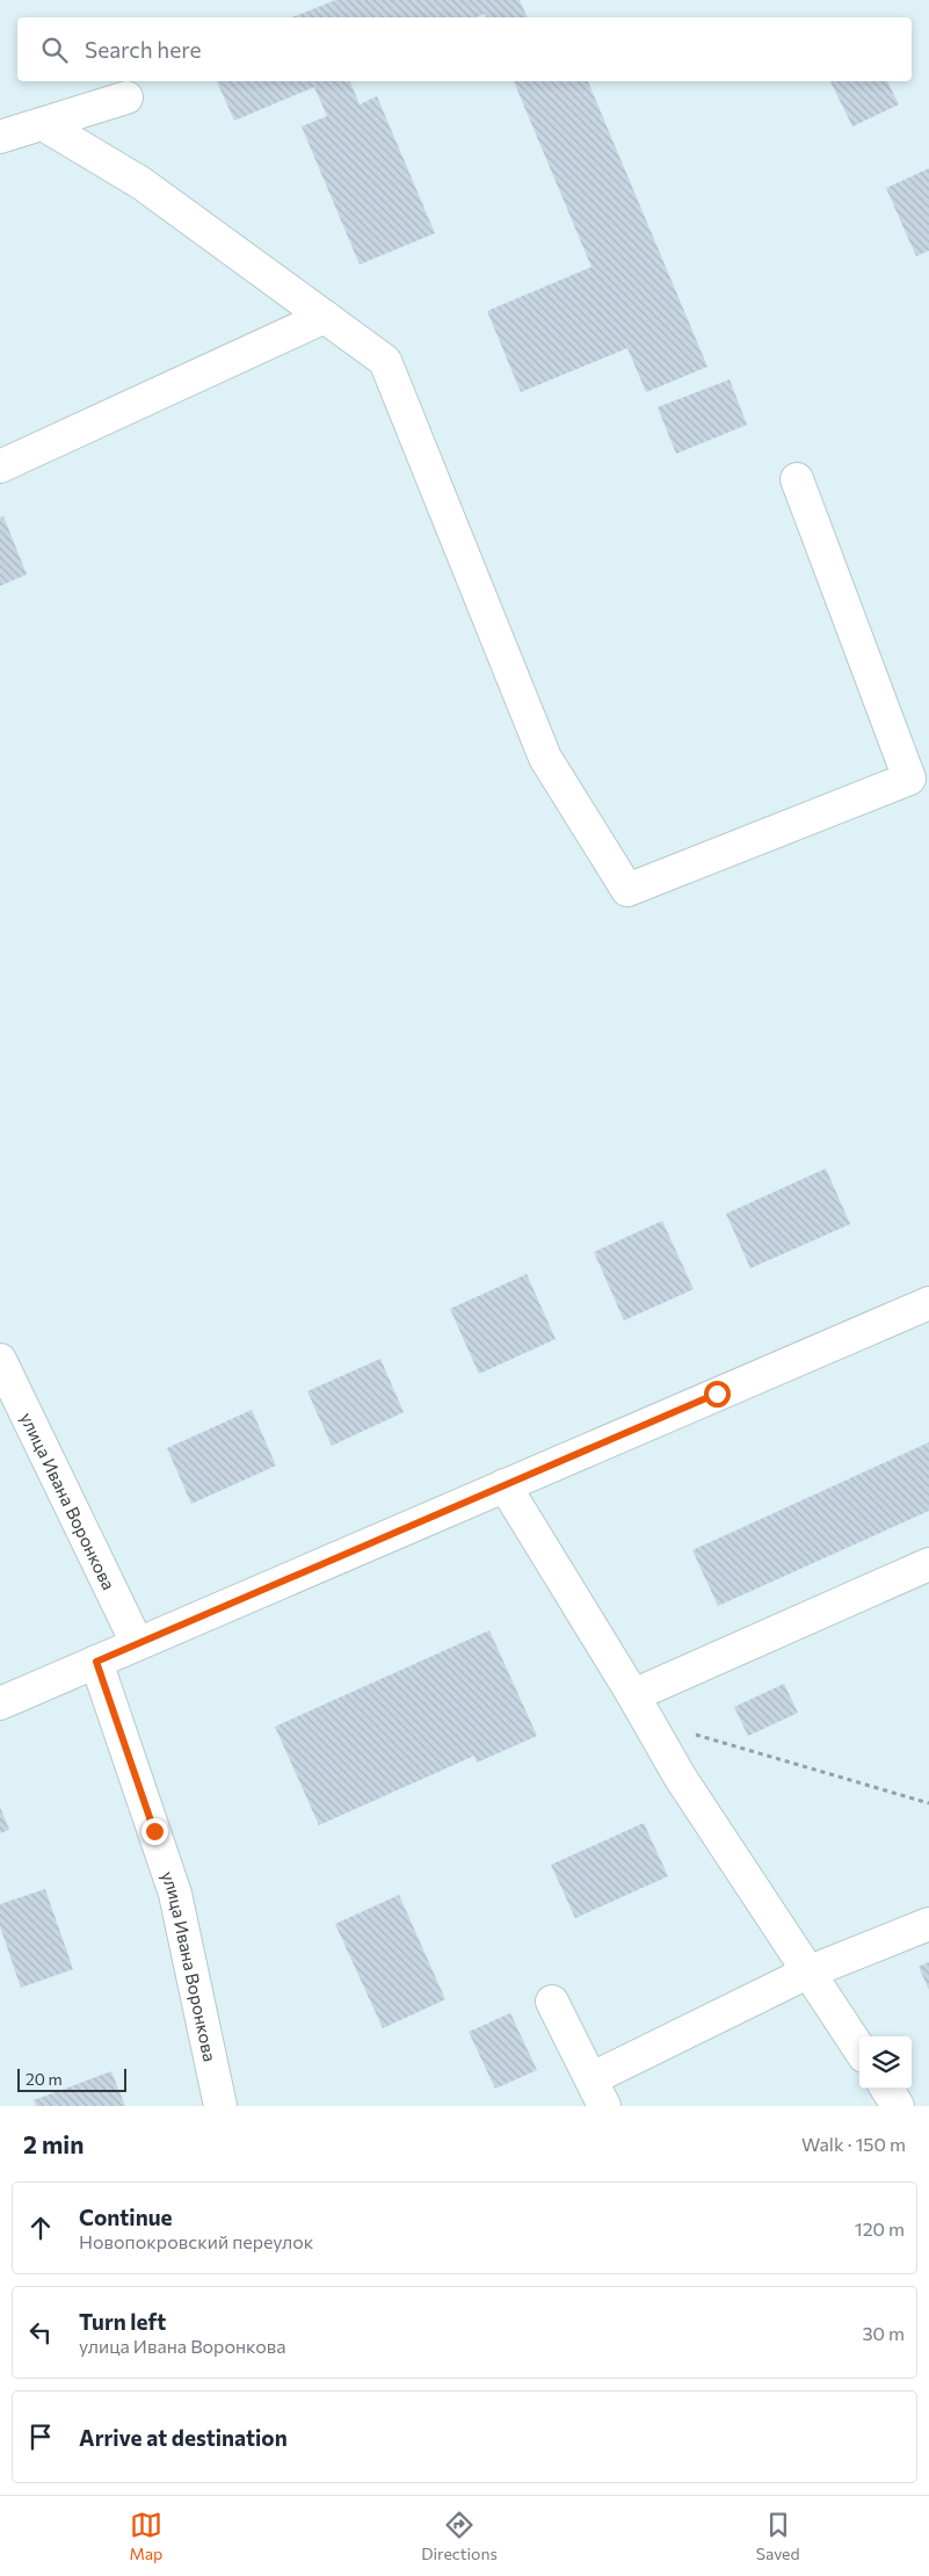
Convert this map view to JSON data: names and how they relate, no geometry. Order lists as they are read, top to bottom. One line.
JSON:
{"streets":{"street":["улица Ивана Воронкова"]},"scale_bar":"20 m","page":{"search":"Search here","scale":"20 m","heading":["2 min","Walk · 150 m"],"list":[["Continue","Новопокровский переулок","120 m"],["Turn left","улица Ивана Воронкова","30 m"],"Arrive at destination"],"nav":["Map","Directions","Saved"]}}
